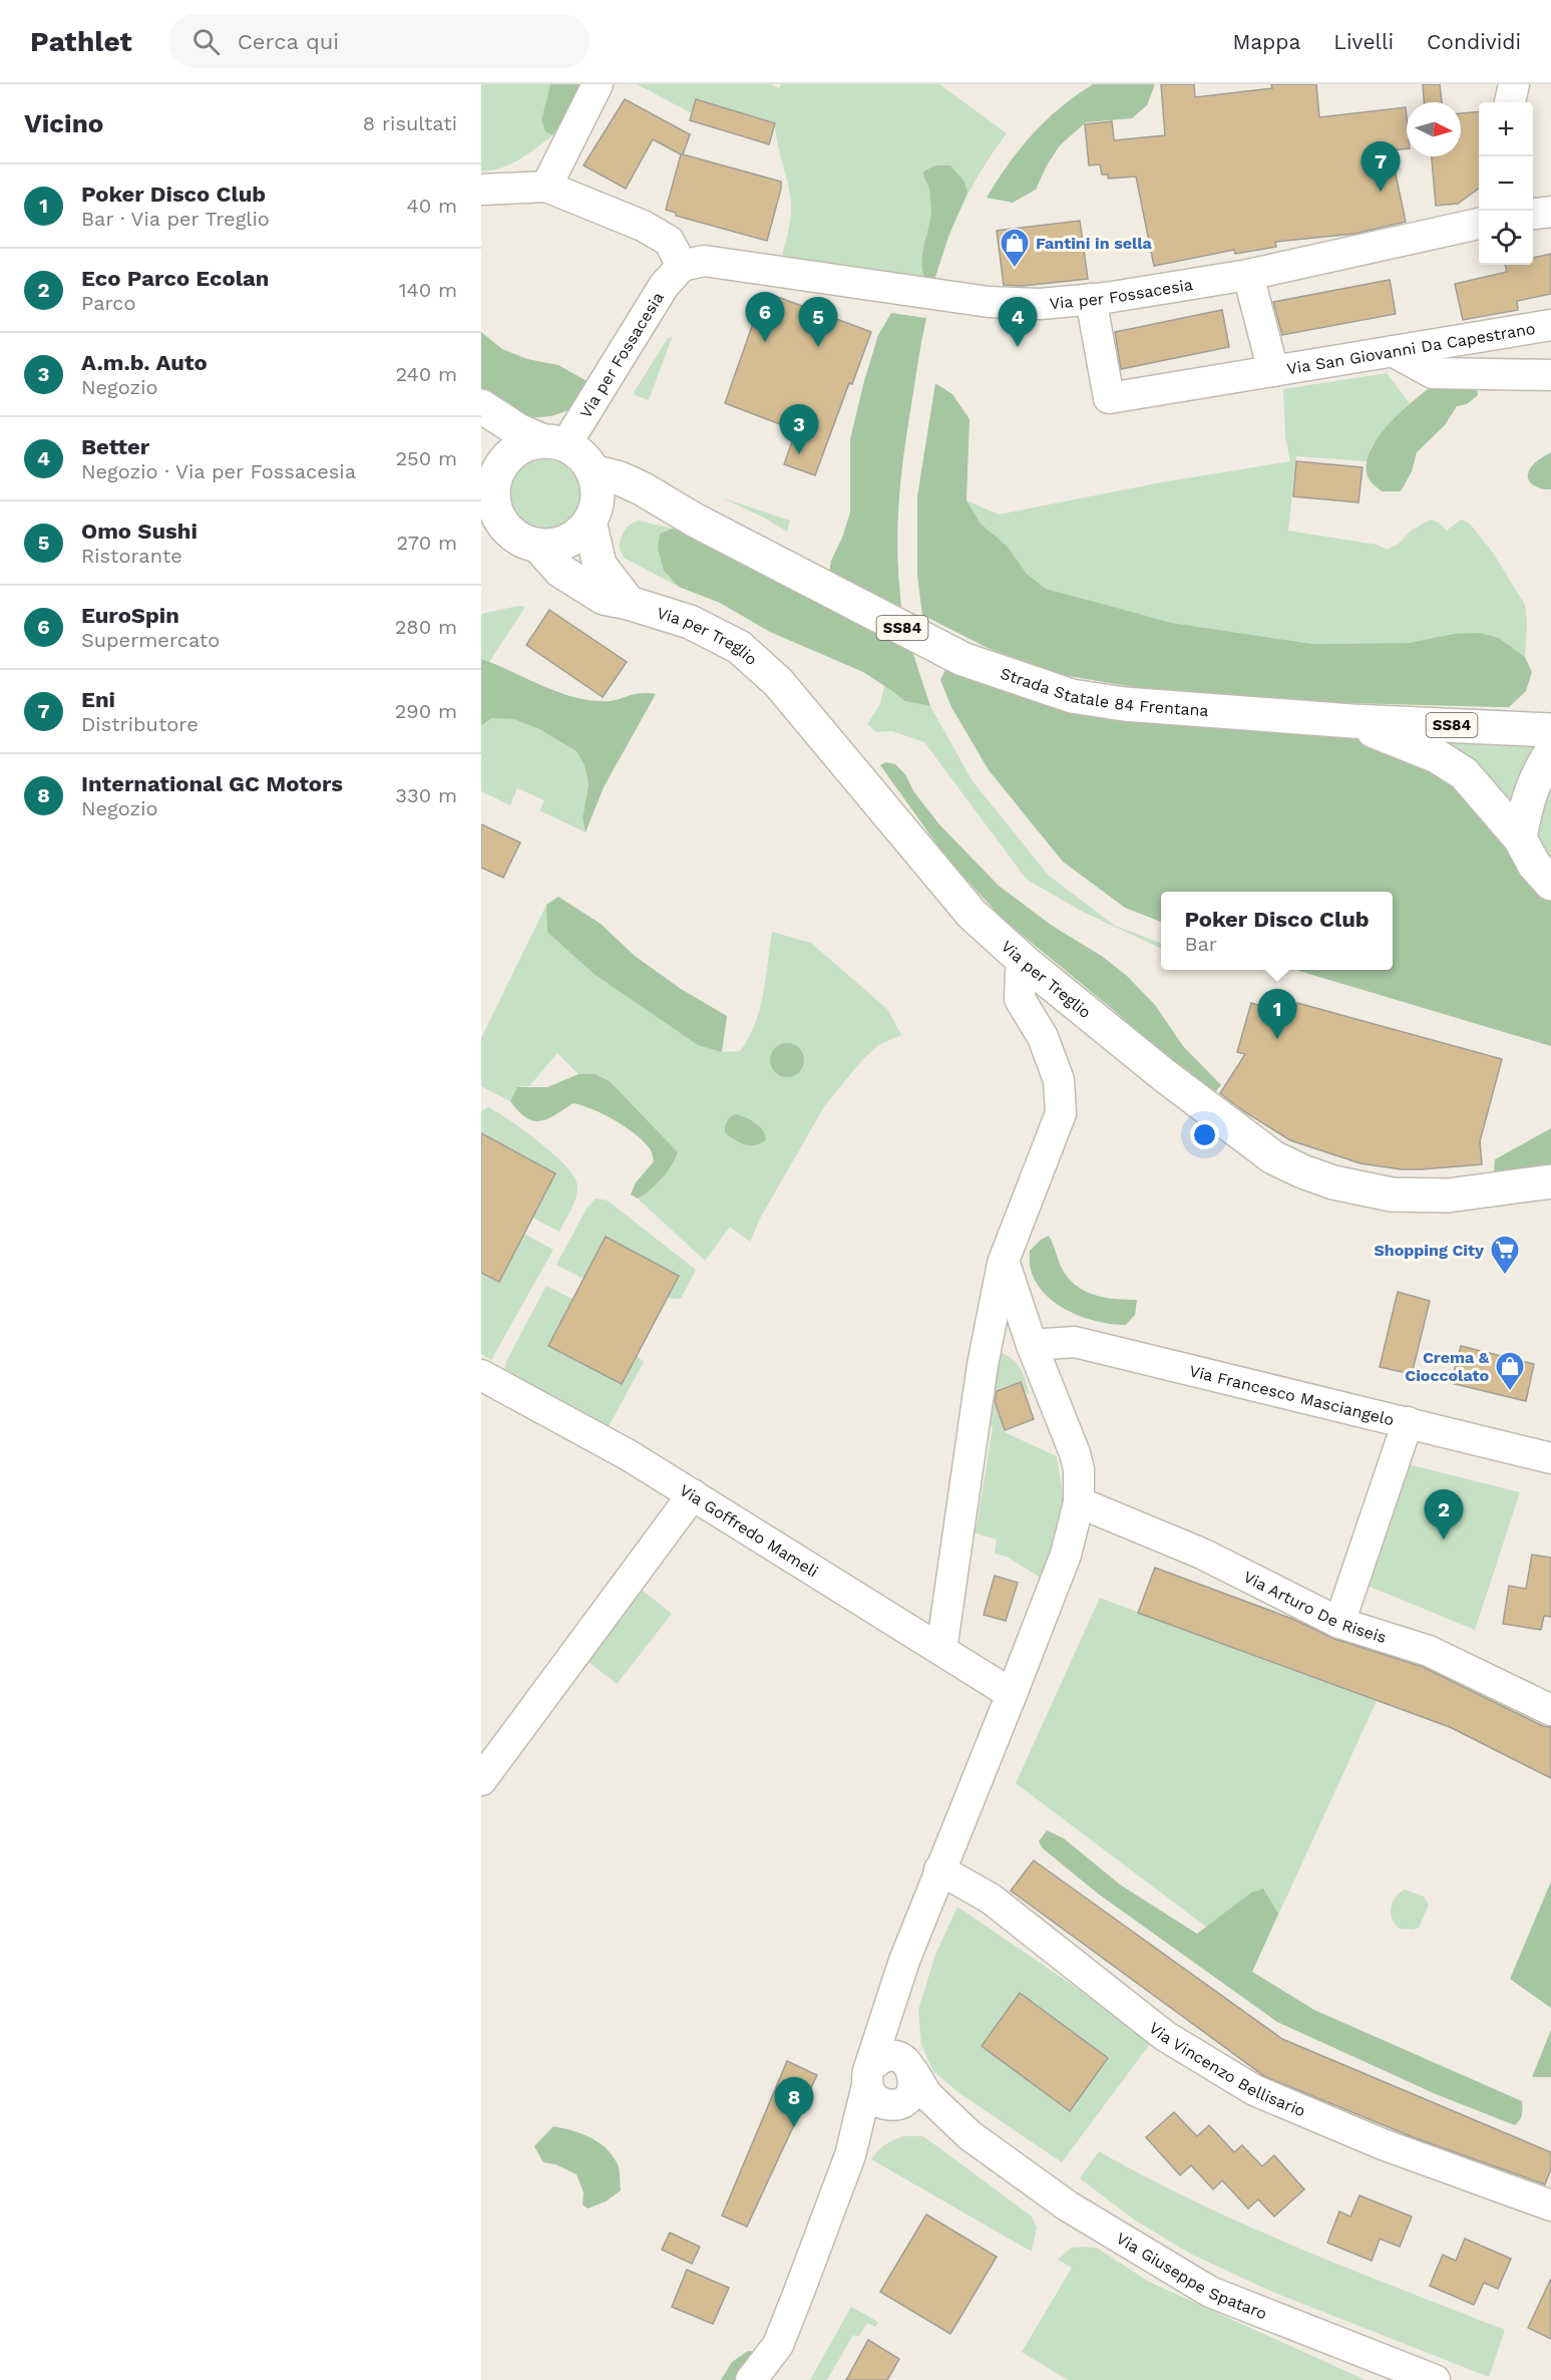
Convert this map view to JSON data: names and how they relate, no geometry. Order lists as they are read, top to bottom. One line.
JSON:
{"streets":{"main road":["SS84","Via per Treglio","Strada Statale 84 Frentana"],"street":["Via per Fossacesia","Via San Giovanni Da Capestrano","Via Francesco Masciangelo","Via Goffredo Mameli","Via Arturo De Riseis","Via Vincenzo Bellisario","Via Giuseppe Spataro"]},"crossings":[["Via per Fossacesia","Via San Giovanni Da Capestrano"],["Via per Fossacesia","Via per Treglio"],["Via per Fossacesia","Strada Statale 84 Frentana"],["Via per Treglio","Strada Statale 84 Frentana"]],"places":{"shop":["Fantini in sella","Crema & Cioccolato"],"supermarket":["Shopping City"]},"north":"right","page":{"header":"Pathlet","search":"Cerca qui","nav":["Mappa","Livelli","Condividi"],"heading":["Vicino","8 risultati"],"map_buttons":["+","−"],"pins":["7","6","4","5","3","1","2","8"],"list":[{"mark":"1","name":"Poker Disco Club","note":"Bar · Via per Treglio","value":"40 m"},{"mark":"2","name":"Eco Parco Ecolan","note":"Parco","value":"140 m"},{"mark":"3","name":"A.m.b. Auto","note":"Negozio","value":"240 m"},{"mark":"4","name":"Better","note":"Negozio · Via per Fossacesia","value":"250 m"},{"mark":"5","name":"Omo Sushi","note":"Ristorante","value":"270 m"},{"mark":"6","name":"EuroSpin","note":"Supermercato","value":"280 m"},{"mark":"7","name":"Eni","note":"Distributore","value":"290 m"},{"mark":"8","name":"International GC Motors","note":"Negozio","value":"330 m"}],"popup":["Poker Disco Club","Bar"]}}
